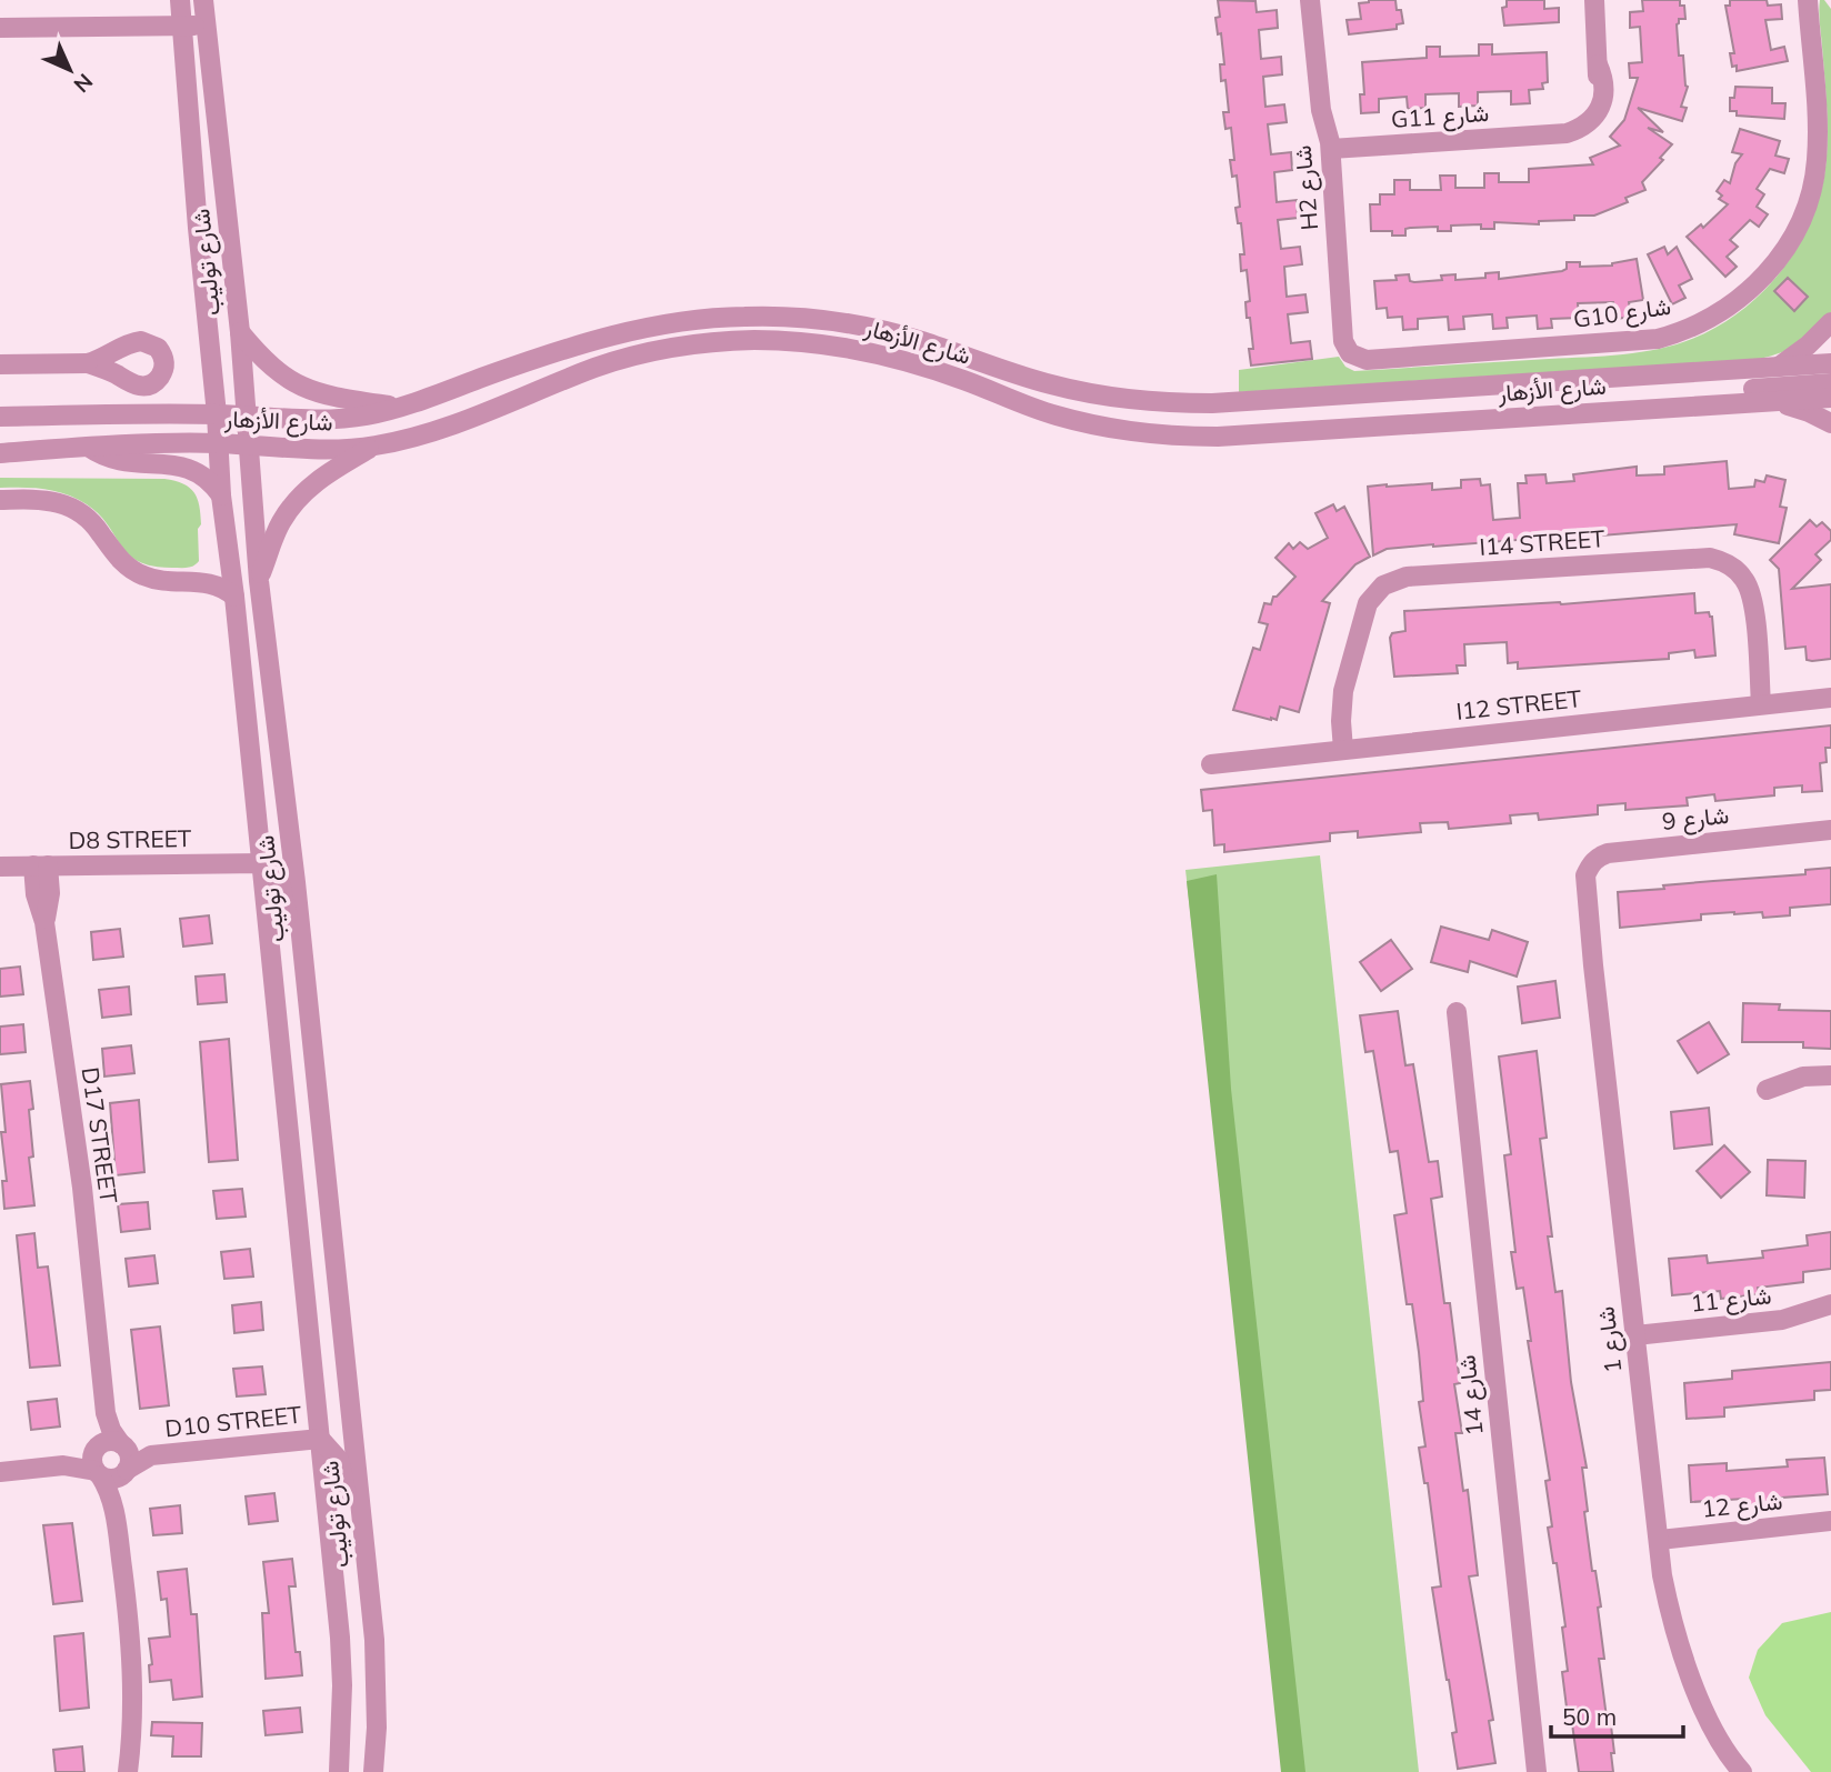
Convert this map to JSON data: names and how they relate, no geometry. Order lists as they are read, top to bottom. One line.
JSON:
{"streets":{"street":["G11 شارع","H2 شارع","شارع توليب","G10 شارع","شارع الأزهار","I14 STREET","I12 STREET","شارع 9","D8 STREET","D17 STREET","شارع 11","شارع 1","شارع 14","D10 STREET","شارع 12"]},"crossings":[["G11 شارع","H2 شارع"],["H2 شارع","G10 شارع"],["شارع توليب","شارع الأزهار"],["شارع توليب","D8 STREET"],["شارع توليب","D10 STREET"],["I14 STREET","I12 STREET"],["شارع 9","شارع 1"],["D8 STREET","D17 STREET"],["D17 STREET","D10 STREET"],["شارع 11","شارع 1"],["شارع 1","شارع 12"]],"scale_bar":"50 m","north":"bottom right"}
